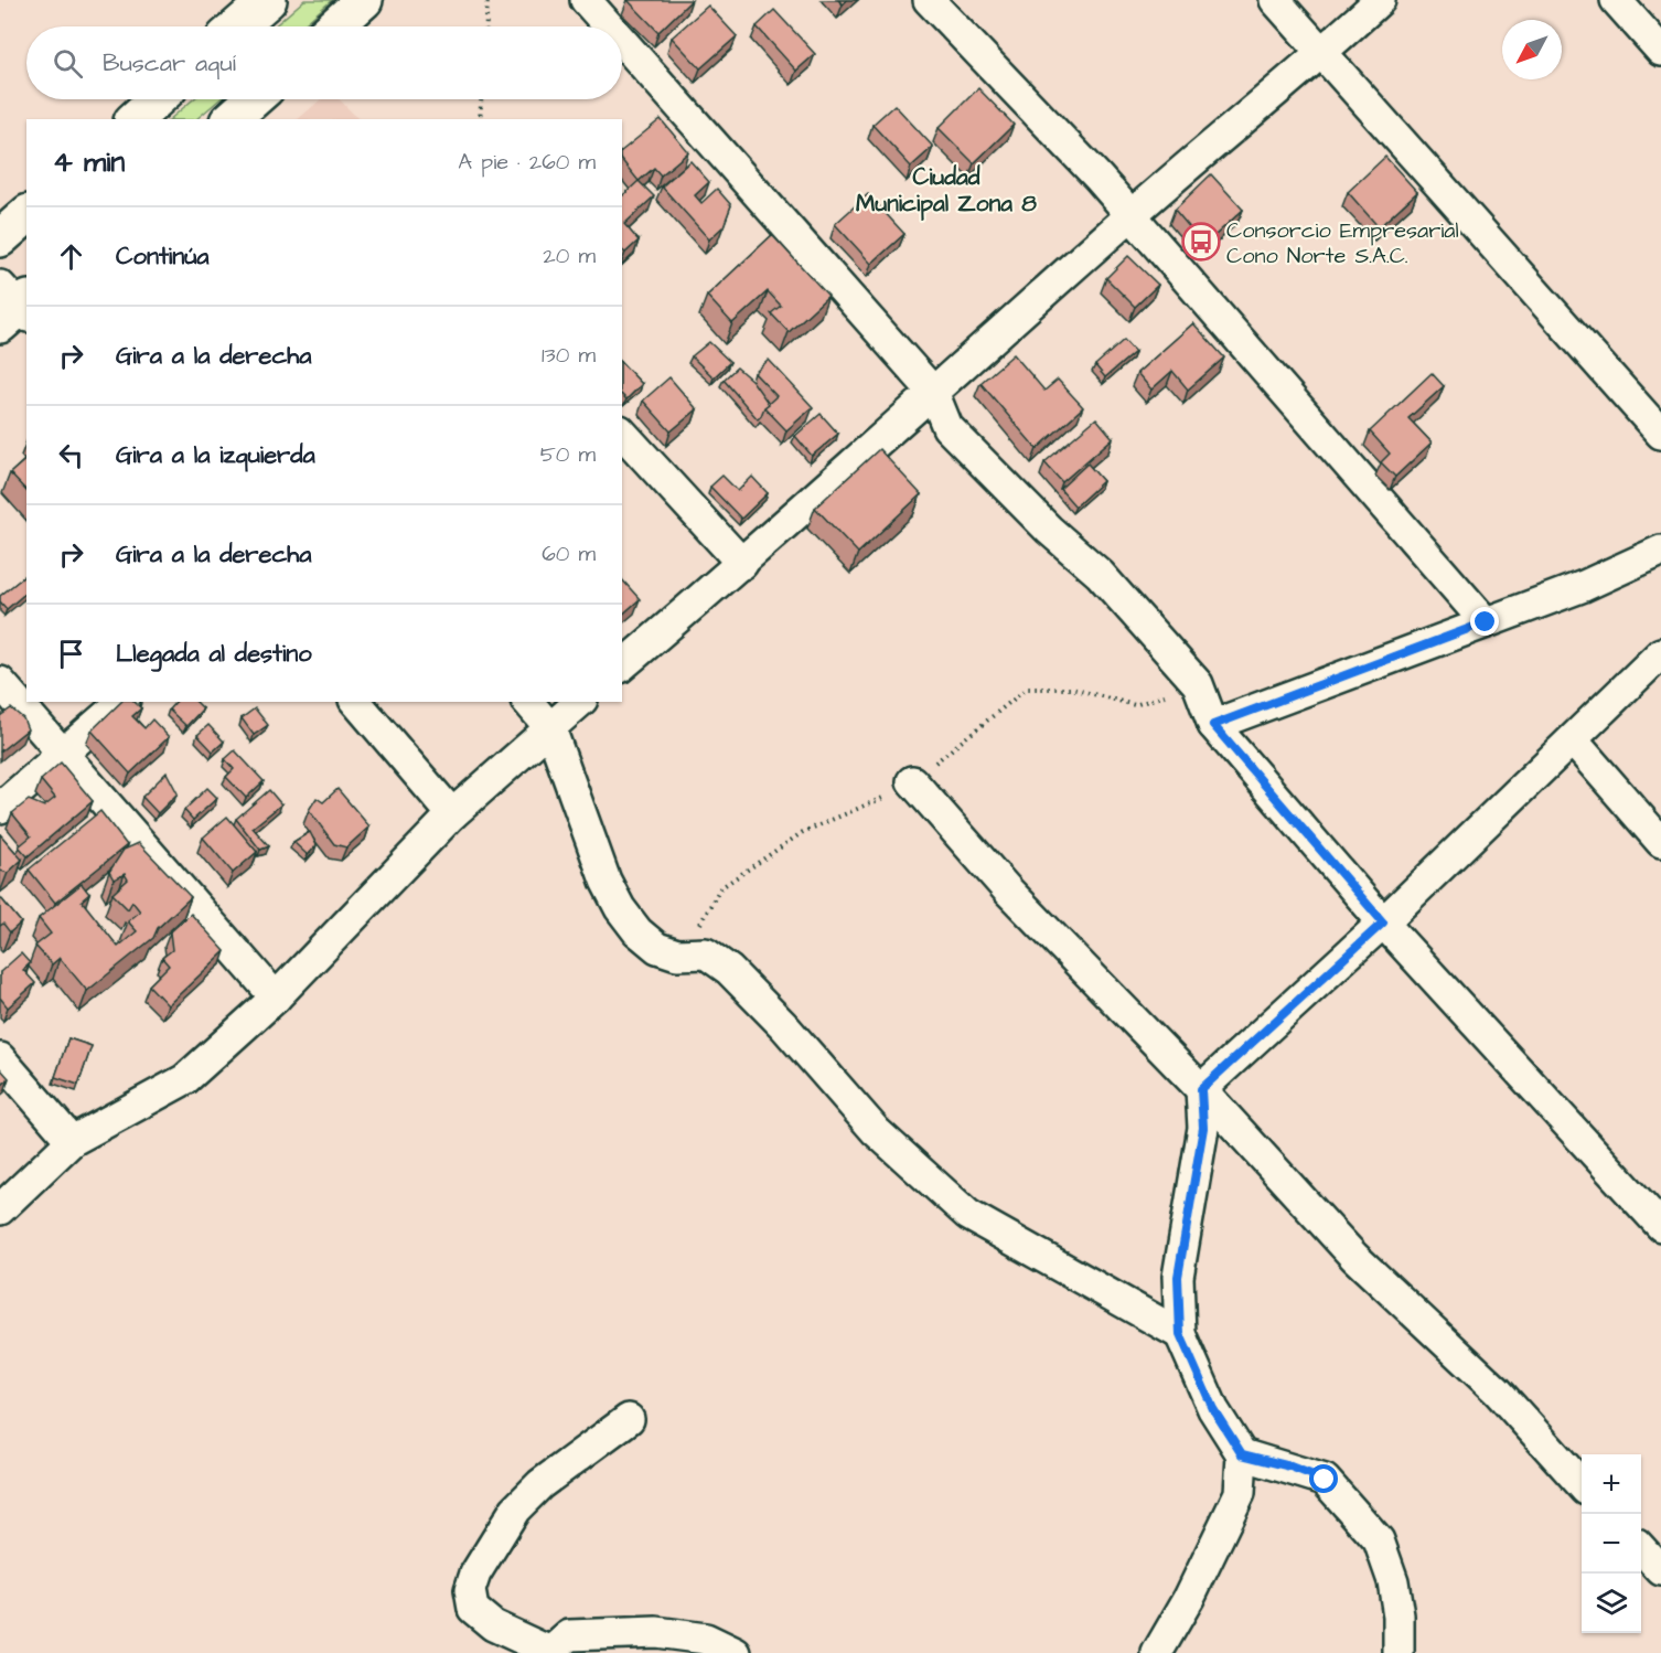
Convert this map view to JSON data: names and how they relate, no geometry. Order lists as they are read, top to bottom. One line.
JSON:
{"districts":["Ciudad Municipal Zona 8"],"places":{"bus stop":["Consorcio Empresarial Cono Norte S.A.C."]},"north":"bottom left","page":{"search":"Buscar aquí","heading":["4 min","A pie · 260 m"],"list":[["Continúa","20 m"],["Gira a la derecha","130 m"],["Gira a la izquierda","50 m"],["Gira a la derecha","60 m"],"Llegada al destino"],"map_buttons":["+","−"]}}
